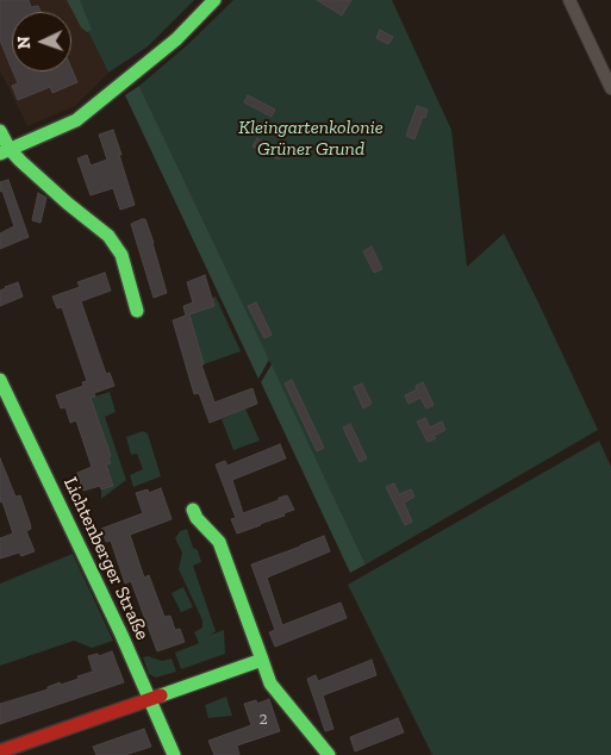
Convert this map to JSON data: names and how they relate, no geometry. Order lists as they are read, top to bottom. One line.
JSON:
{"streets":{"street":["Lichtenberger Straße"]},"parks":["Kleingartenkolonie Grüner Grund"],"house_numbers":["2"],"north":"left"}
